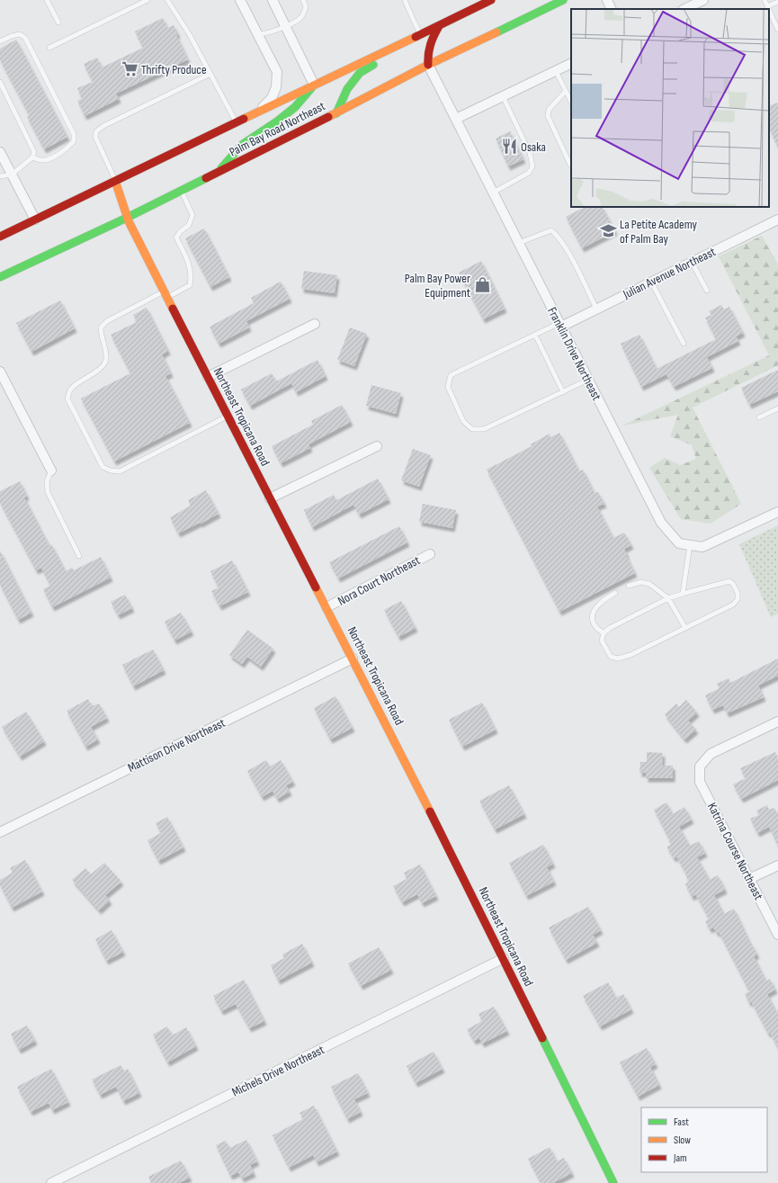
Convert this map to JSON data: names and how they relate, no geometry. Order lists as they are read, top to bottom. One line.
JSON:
{"streets":{"street":["Palm Bay Road Northeast","Julian Avenue Northeast","Franklin Drive Northeast","Northeast Tropicana Road","Nora Court Northeast","Mattison Drive Northeast","Katrina Course Northeast","Michels Drive Northeast"]},"crossings":[["Palm Bay Road Northeast","Franklin Drive Northeast"],["Palm Bay Road Northeast","Northeast Tropicana Road"],["Julian Avenue Northeast","Franklin Drive Northeast"],["Northeast Tropicana Road","Nora Court Northeast"],["Northeast Tropicana Road","Mattison Drive Northeast"],["Northeast Tropicana Road","Michels Drive Northeast"]],"places":{"supermarket":["Thrifty Produce"],"restaurant":["Osaka"],"school or university":["La Petite Academy of Palm Bay"],"shop":["Palm Bay Power Equipment"]},"legend":["Fast","Slow","Jam"]}
